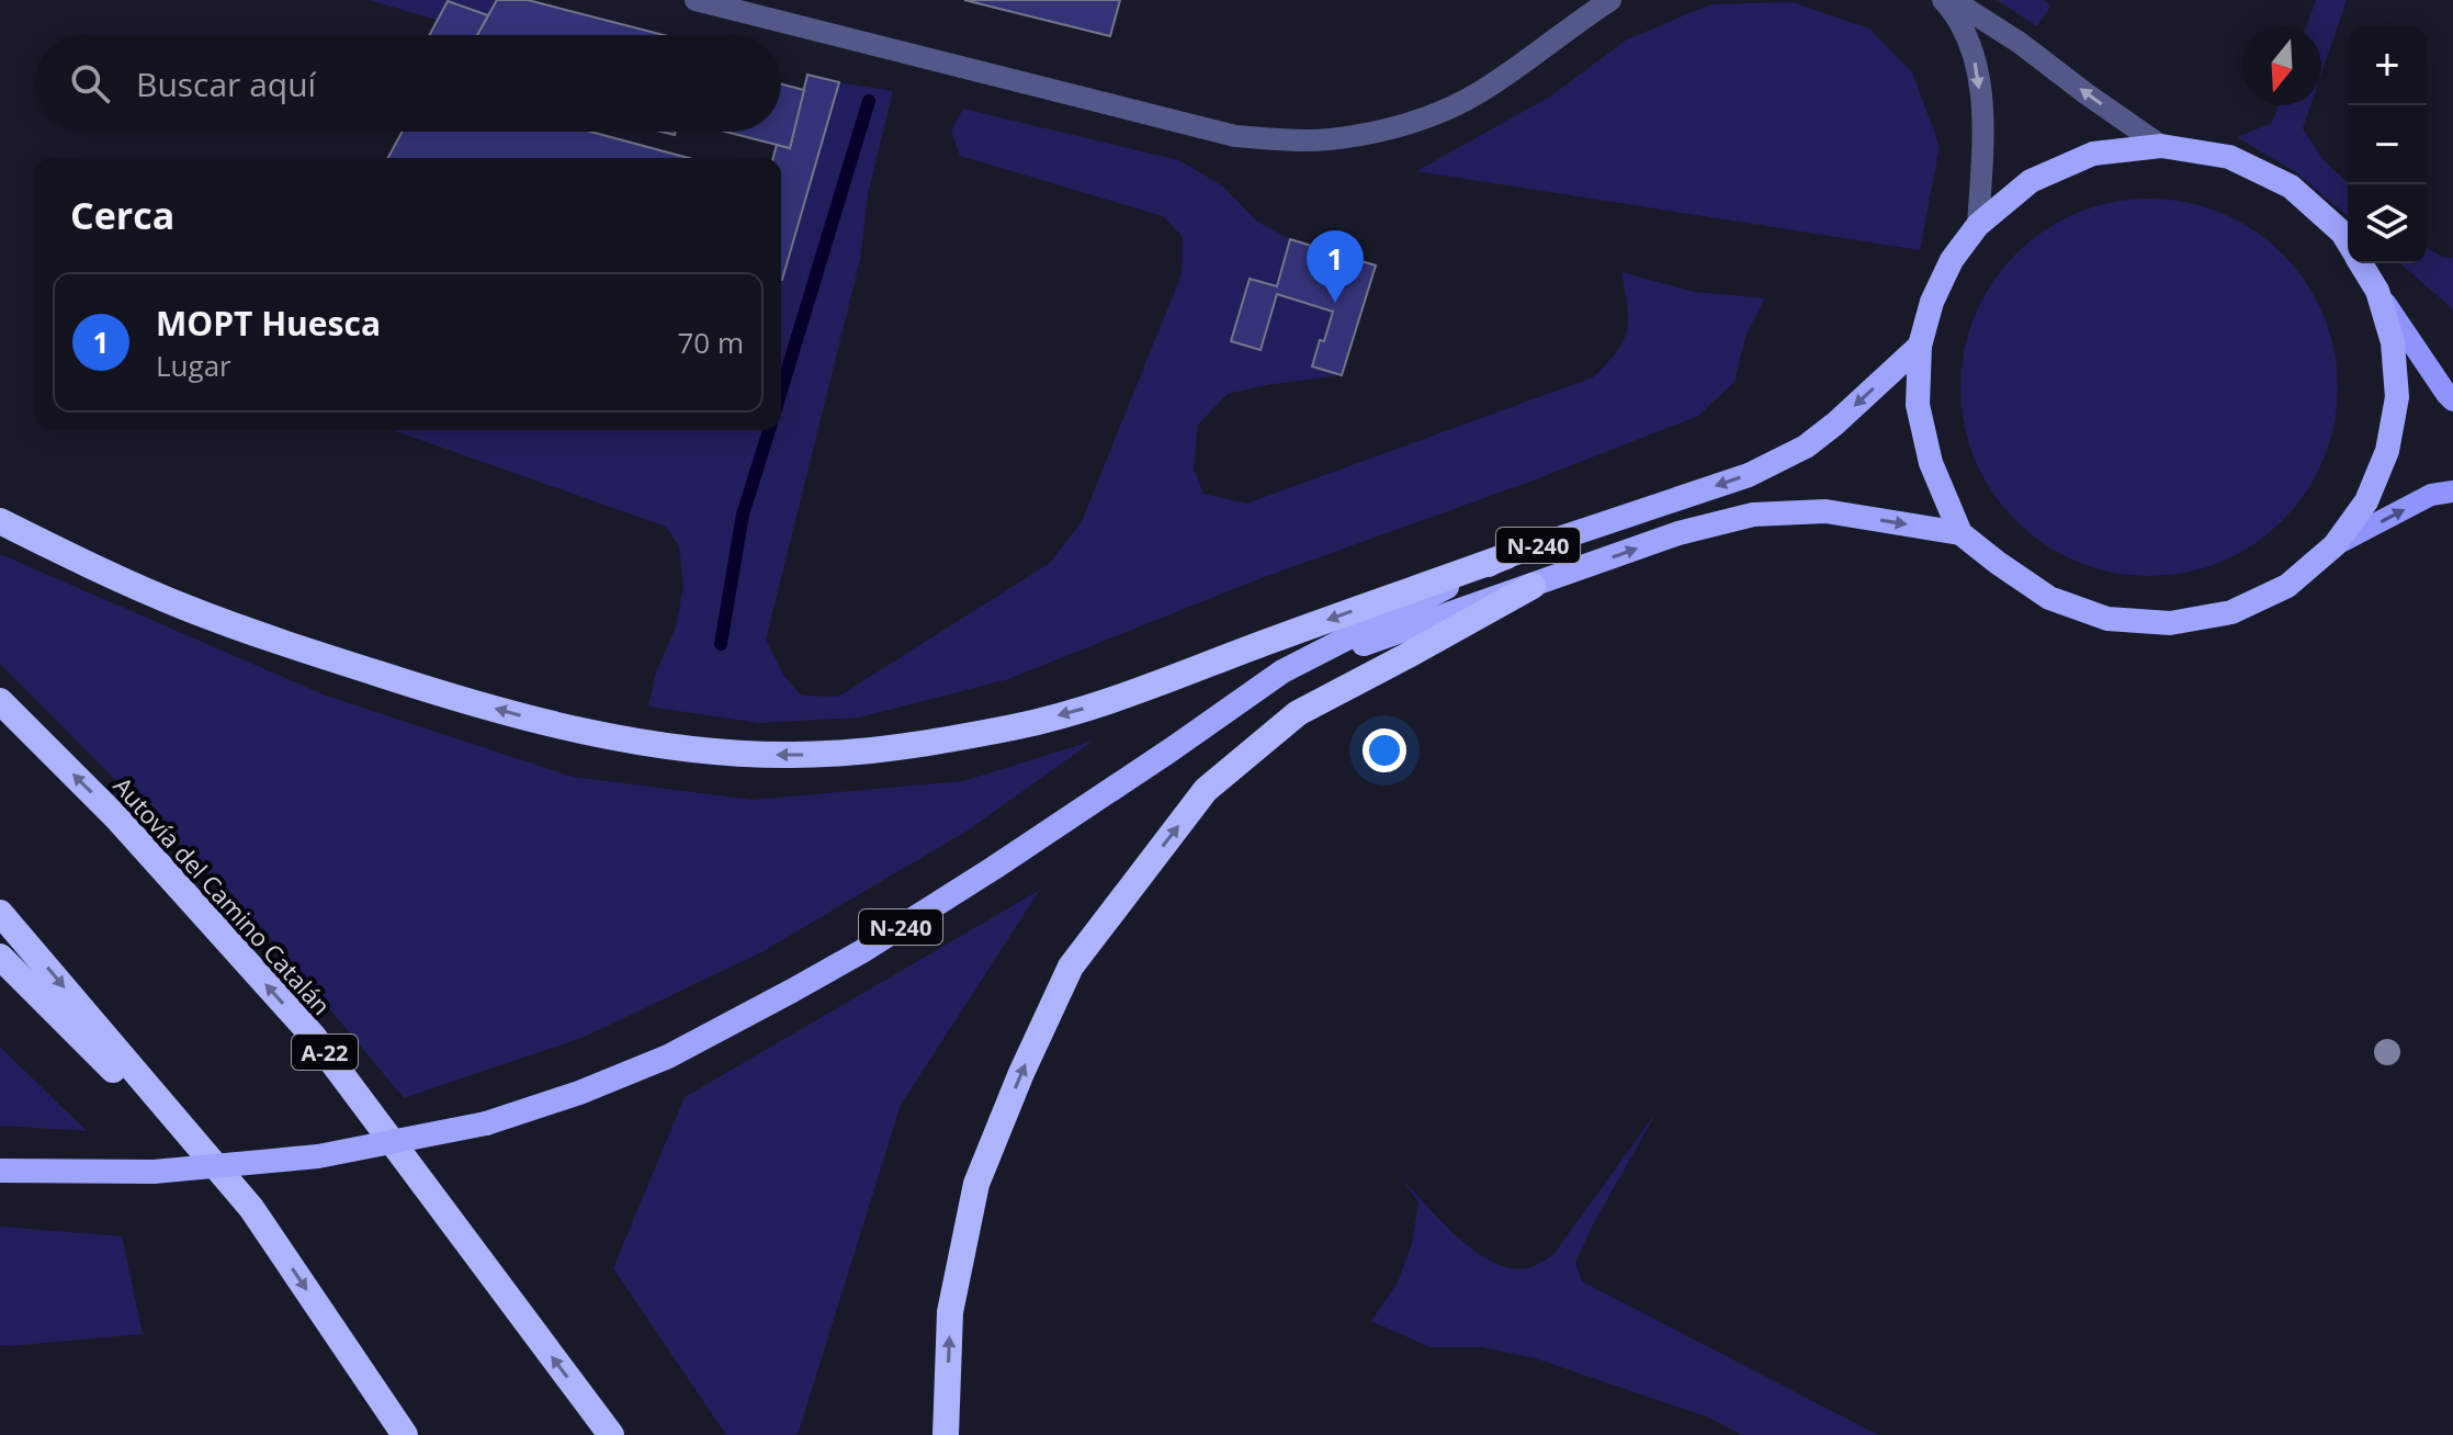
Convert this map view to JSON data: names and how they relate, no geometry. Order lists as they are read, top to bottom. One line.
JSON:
{"streets":{"highway":["N-240","Autovía del Camino Catalán","A-22"]},"north":"bottom","page":{"map_buttons":["+","−"],"search":"Buscar aquí","heading":"Cerca","pins":"1","list":[{"mark":"1","name":"MOPT Huesca","note":"Lugar","value":"70 m"}]}}
